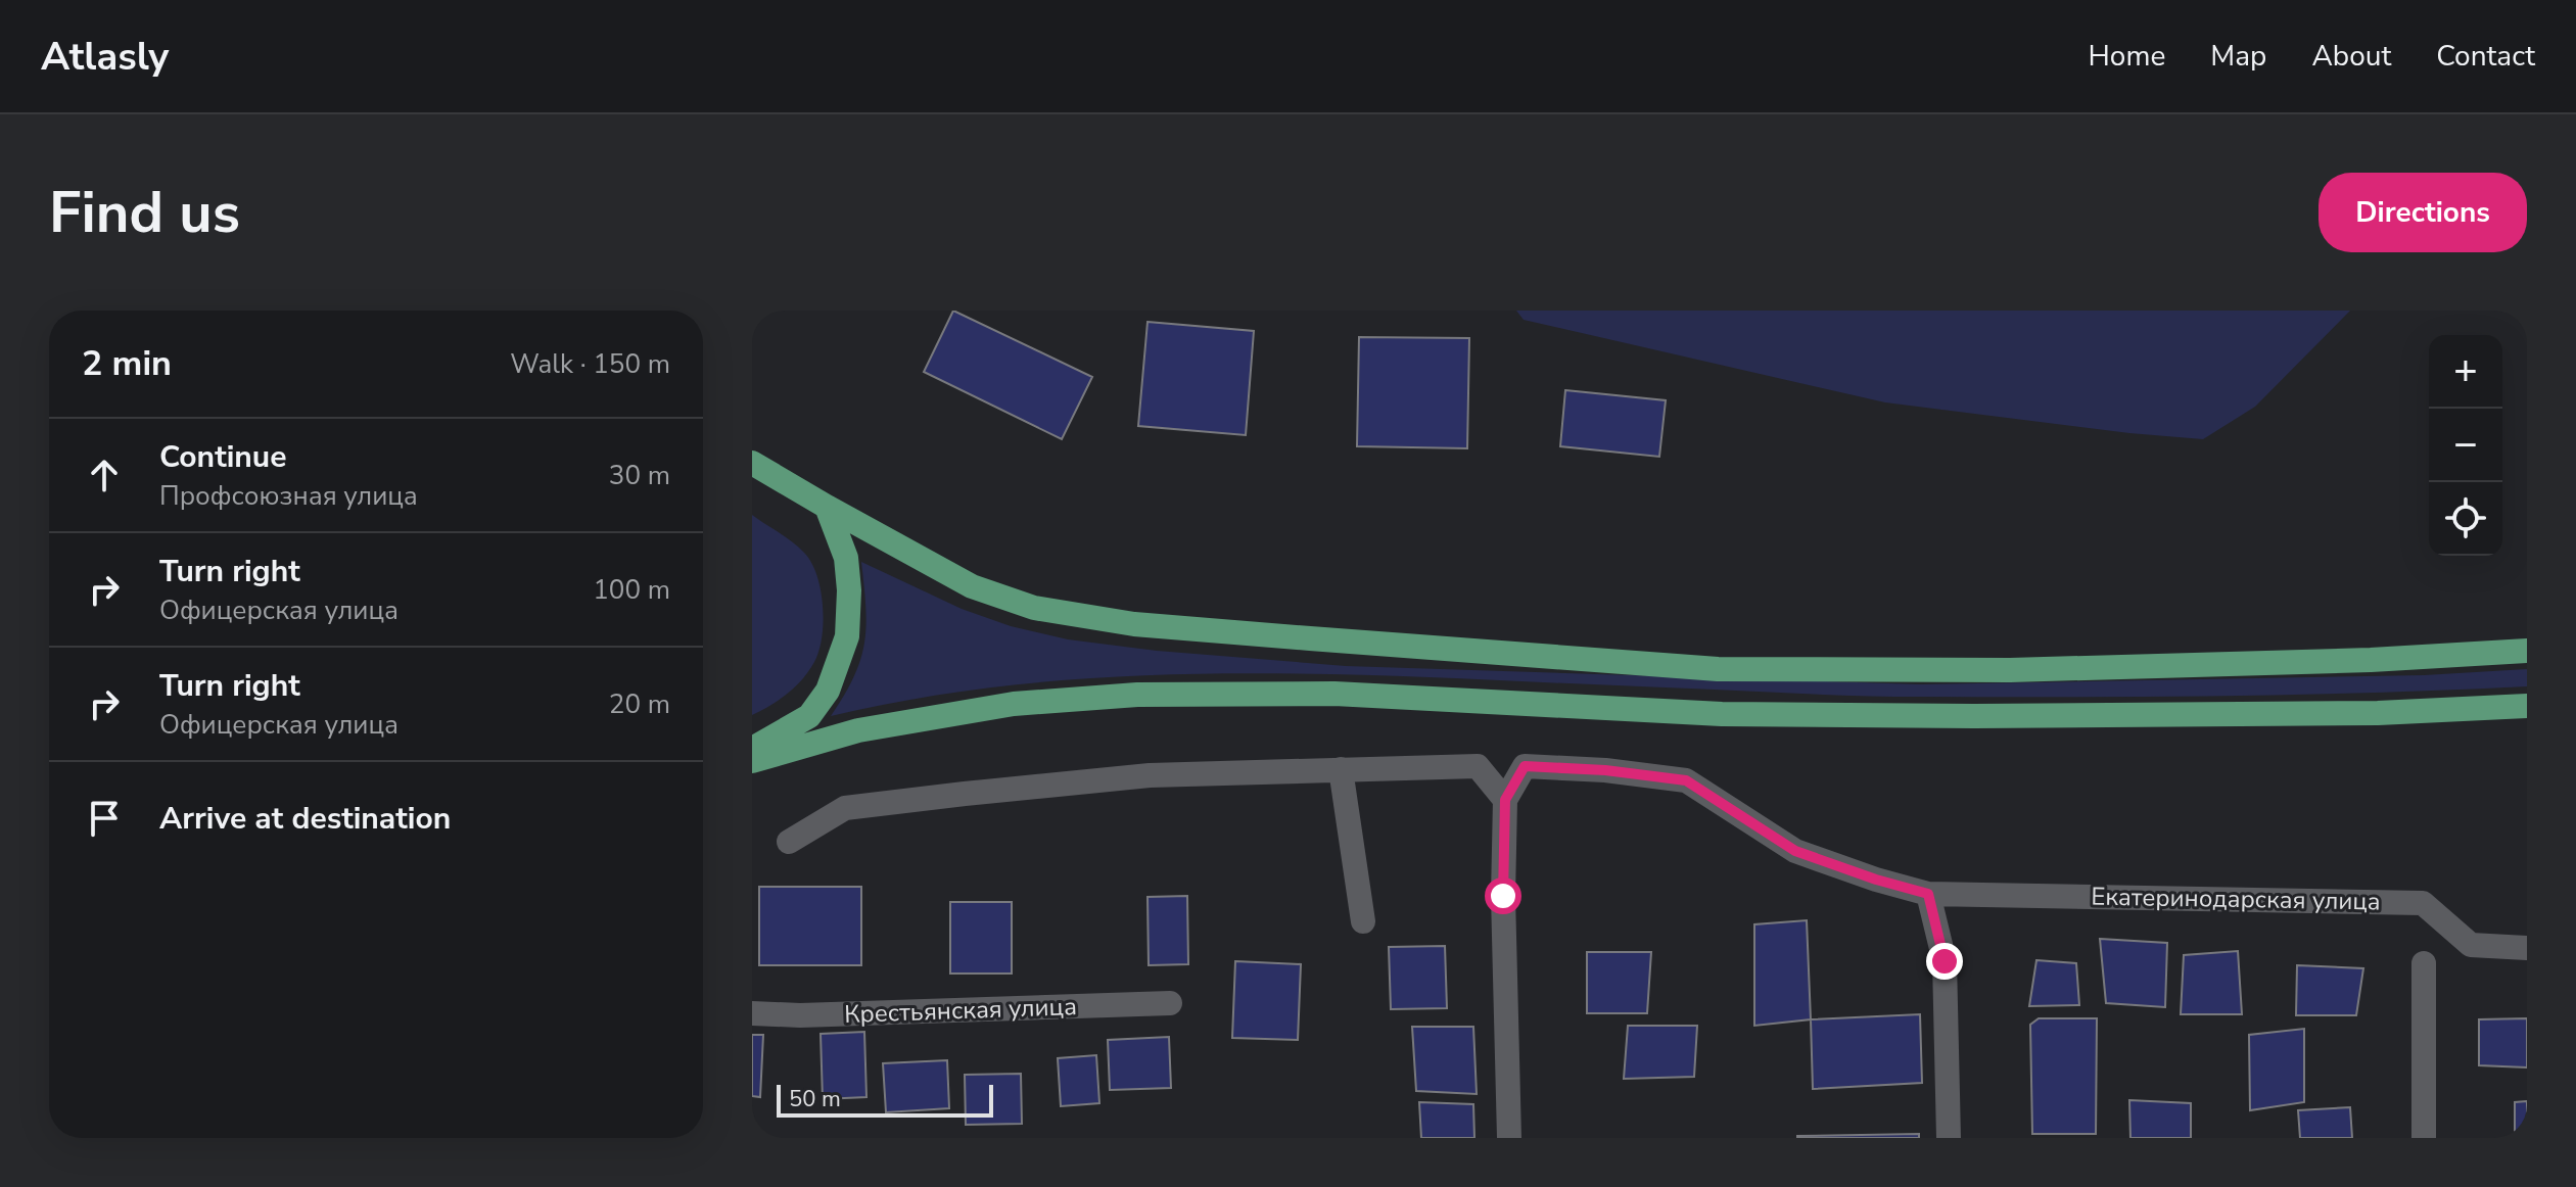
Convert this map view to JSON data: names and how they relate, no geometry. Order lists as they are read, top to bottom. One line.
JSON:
{"streets":{"street":["Екатеринодарская улица","Крестьянская улица"]},"scale_bar":"50 m","page":{"header":"Atlasly","nav":["Home","Map","About","Contact"],"buttons":"Directions","title":"Find us","heading":["2 min","Walk · 150 m"],"map_buttons":["+","−"],"list":[["Continue","Профсоюзная улица","30 m"],["Turn right","Офицерская улица","100 m"],["Turn right","Офицерская улица","20 m"],"Arrive at destination"],"scale":"50 m"}}
